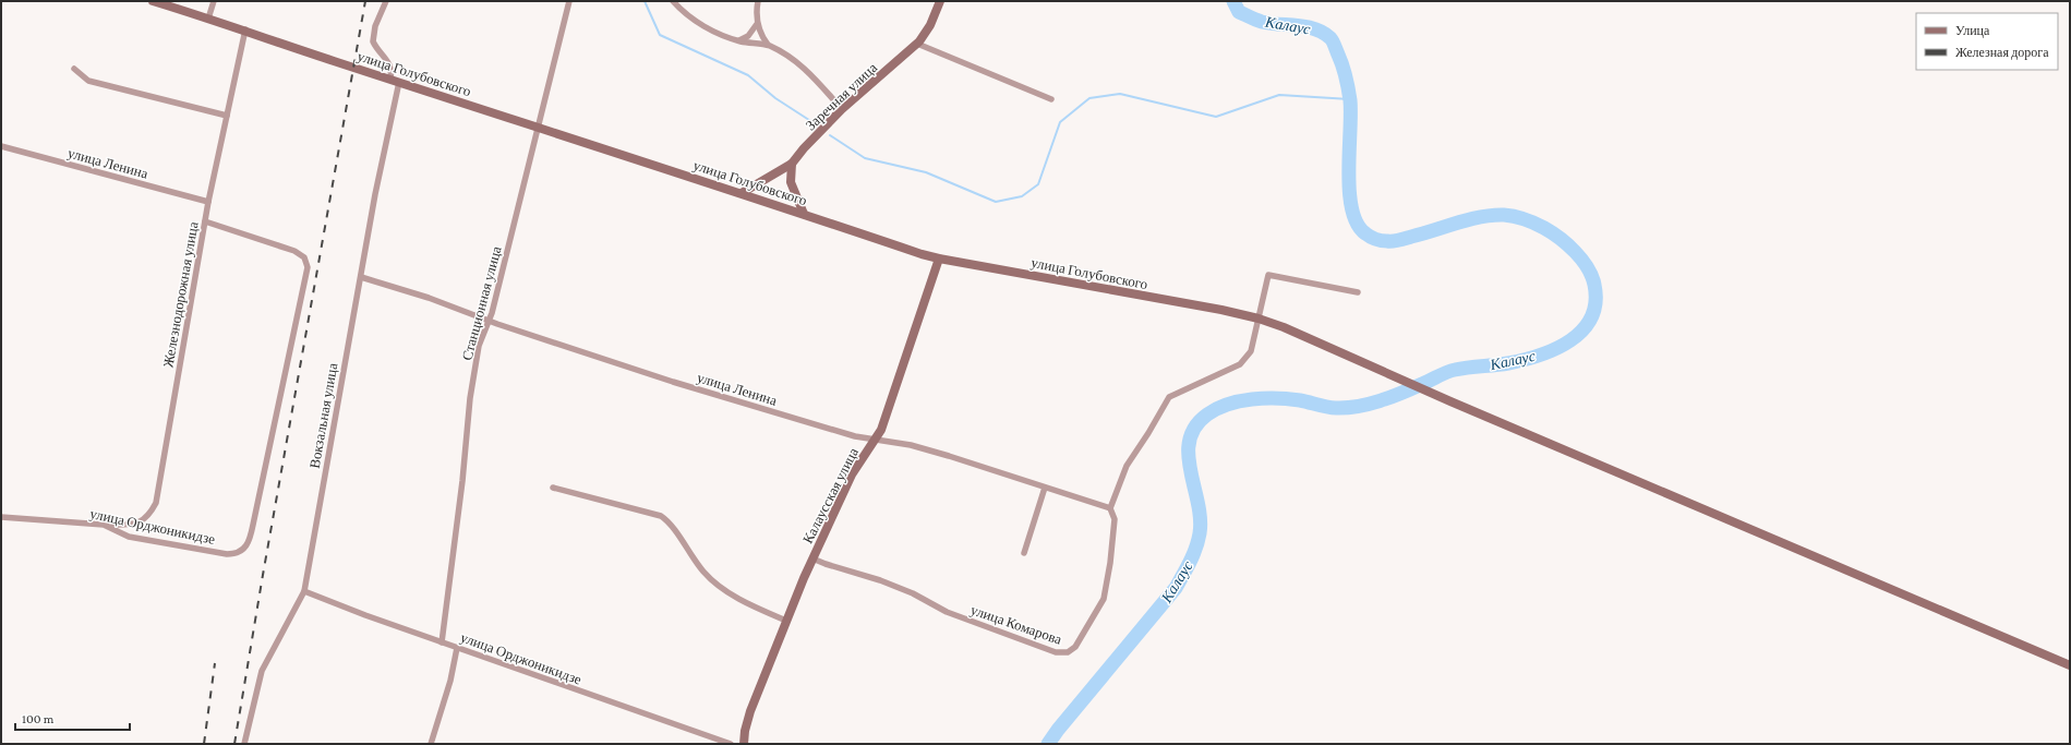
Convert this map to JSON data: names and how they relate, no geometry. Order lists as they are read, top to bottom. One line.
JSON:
{"streets":{"street":["улица Голубовского","Заречная улица","улица Ленина","Железнодорожная улица","Станционная улица","Вокзальная улица","Калаусская улица","улица Орджоникидзе","улица Комарова"]},"crossings":[["улица Голубовского","Заречная улица"],["улица Голубовского","Железнодорожная улица"],["улица Голубовского","Станционная улица"],["улица Голубовского","Вокзальная улица"],["улица Голубовского","Калаусская улица"],["улица Ленина","Железнодорожная улица"],["улица Ленина","Станционная улица"],["улица Ленина","Вокзальная улица"],["улица Ленина","Калаусская улица"],["улица Ленина","улица Комарова"],["Железнодорожная улица","улица Орджоникидзе"],["Станционная улица","улица Орджоникидзе"],["Вокзальная улица","улица Орджоникидзе"],["Калаусская улица","улица Комарова"]],"water":["Калаус"],"legend":["Улица","Железная дорога"],"scale_bar":"100 m"}
